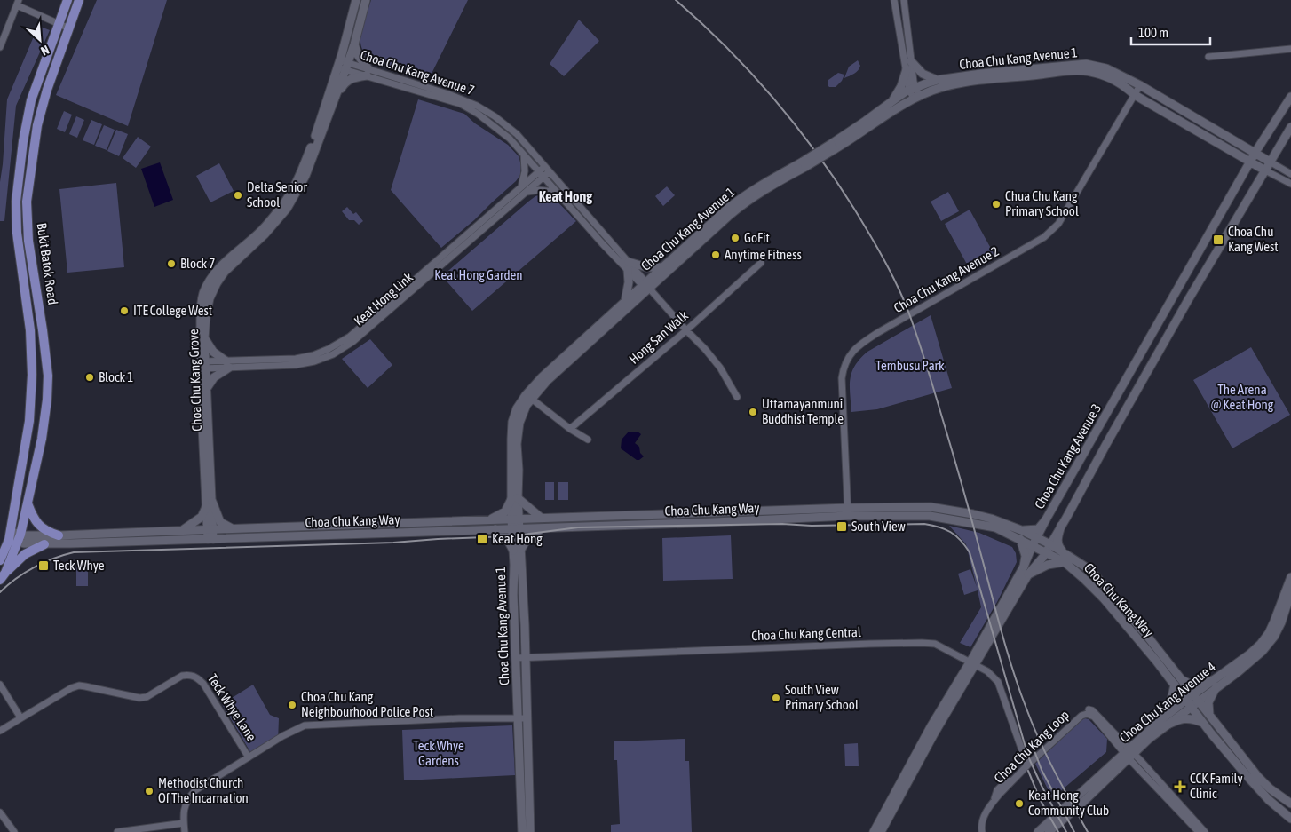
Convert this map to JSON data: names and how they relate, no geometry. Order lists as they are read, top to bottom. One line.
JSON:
{"streets":{"main road":["Bukit Batok Road"],"street":["Choa Chu Kang Avenue 1","Choa Chu Kang Avenue 7","Choa Chu Kang Avenue 2","Keat Hong Link","Hong San Walk","Choa Chu Kang Grove","Choa Chu Kang Avenue 3","Choa Chu Kang Way","Choa Chu Kang Central","Choa Chu Kang Avenue 4","Teck Whye Lane","Choa Chu Kang Loop"]},"crossings":[["Choa Chu Kang Avenue 1","Choa Chu Kang Avenue 7"],["Choa Chu Kang Avenue 1","Choa Chu Kang Avenue 2"],["Choa Chu Kang Avenue 1","Choa Chu Kang Avenue 3"],["Choa Chu Kang Avenue 1","Choa Chu Kang Way"],["Choa Chu Kang Avenue 1","Choa Chu Kang Central"],["Choa Chu Kang Avenue 1","Teck Whye Lane"],["Choa Chu Kang Avenue 7","Keat Hong Link"],["Choa Chu Kang Avenue 7","Hong San Walk"],["Choa Chu Kang Avenue 7","Choa Chu Kang Grove"],["Bukit Batok Road","Choa Chu Kang Way"],["Choa Chu Kang Avenue 2","Choa Chu Kang Way"],["Keat Hong Link","Choa Chu Kang Grove"],["Choa Chu Kang Grove","Choa Chu Kang Way"],["Choa Chu Kang Avenue 3","Choa Chu Kang Way"],["Choa Chu Kang Avenue 3","Choa Chu Kang Central"],["Choa Chu Kang Way","Choa Chu Kang Avenue 4"],["Choa Chu Kang Central","Choa Chu Kang Loop"],["Choa Chu Kang Avenue 4","Choa Chu Kang Loop"]],"districts":["Keat Hong"],"parks":["Keat Hong Garden","Tembusu Park","The Arena @ Keat Hong","Teck Whye Gardens"],"places":{"other":["Delta Senior School","Chua Chu Kang Primary School","GoFit","Anytime Fitness","Block 7","ITE College West","Block 1","Uttamayanmuni Buddhist Temple","South View Primary School","Choa Chu Kang Neighbourhood Police Post","Methodist Church Of The Incarnation","Keat Hong Community Club"],"transit":["Choa Chu Kang West","South View","Keat Hong","Teck Whye"],"health":["CCK Family Clinic"]},"scale_bar":"100 m","north":"bottom right"}
